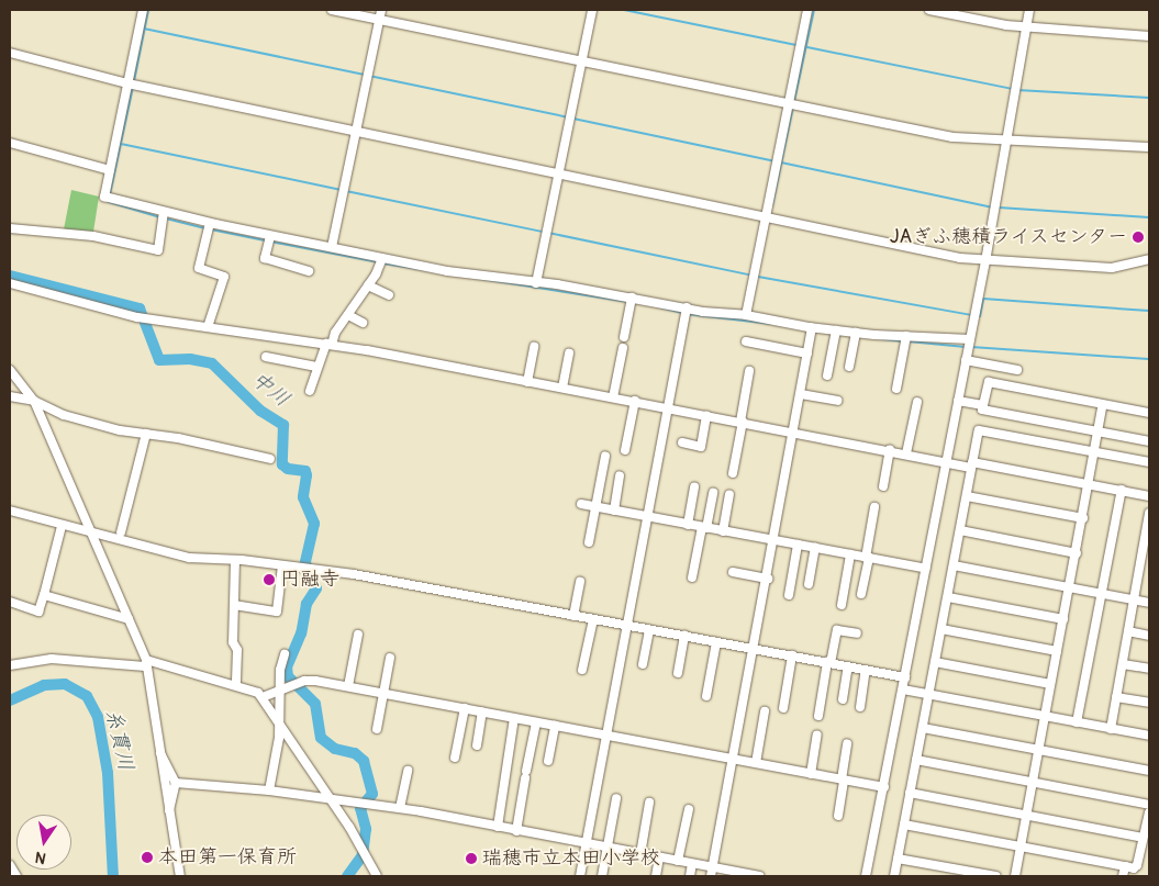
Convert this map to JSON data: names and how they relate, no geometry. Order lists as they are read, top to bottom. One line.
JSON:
{"water":["中川","糸貫川"],"places":["JAぎふ穂積ライスセンター","円融寺","本田第一保育所","瑞穂市立本田小学校"],"north":"bottom"}
